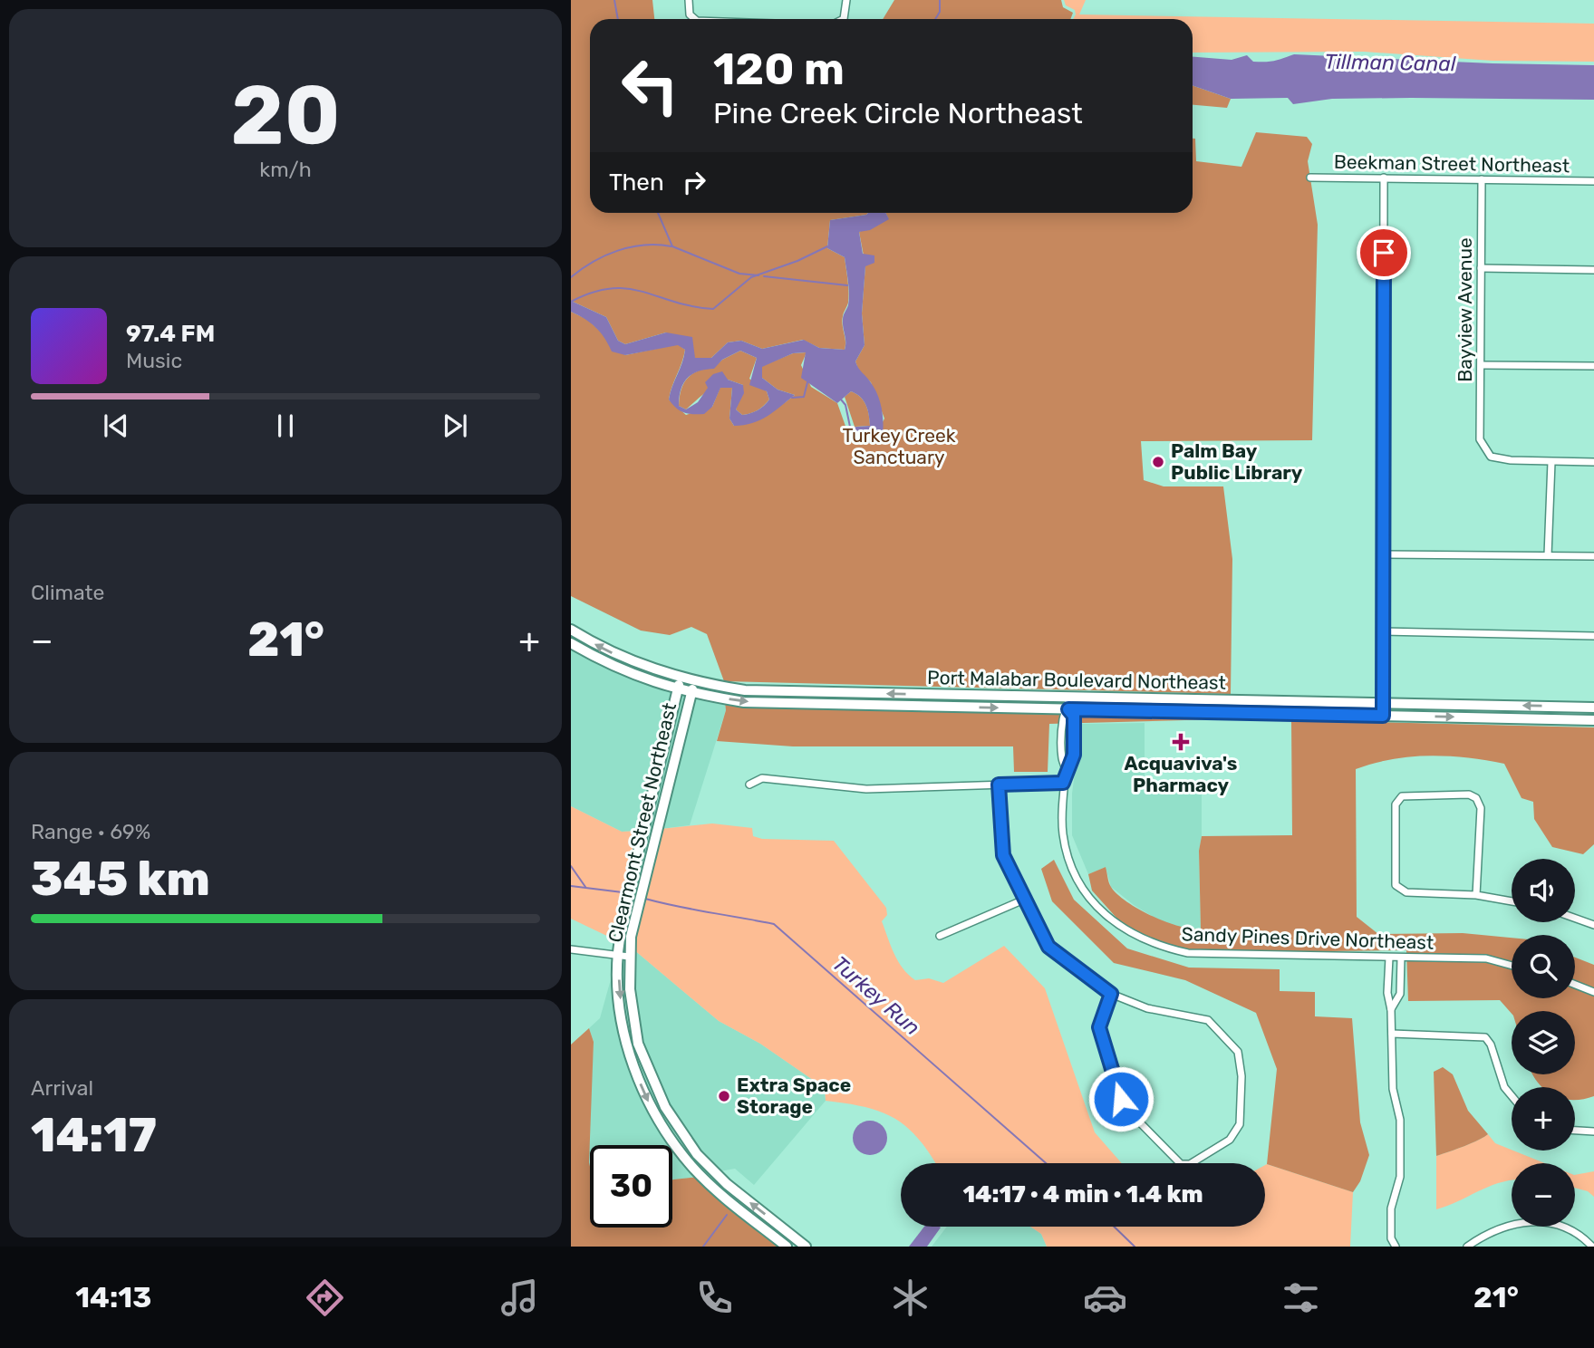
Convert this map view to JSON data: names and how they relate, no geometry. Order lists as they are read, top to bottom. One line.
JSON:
{"streets":{"street":["Beekman Street Northeast","Bayview Avenue","Port Malabar Boulevard Northeast","Clearmont Street Northeast","Sandy Pines Drive Northeast"]},"crossings":[["Beekman Street Northeast","Bayview Avenue"],["Port Malabar Boulevard Northeast","Clearmont Street Northeast"],["Port Malabar Boulevard Northeast","Sandy Pines Drive Northeast"]],"water":["Tillman Canal","Turkey Run"],"parks":["Turkey Creek Sanctuary"],"places":{"other":["Palm Bay Public Library","Extra Space Storage"],"health":["Acquaviva's Pharmacy"]},"page":{"tile":[["20","km/h"],"Climate",["Range · 69%","345 km"],["Arrival","14:17"]],"turn":["120 m","Pine Creek Circle Northeast"],"then":"Then","song":["97.4 FM","Music"],"heat":["−","21°","+"],"map_buttons":["+","−"],"limit":"30","trip":"14:17 · 4 min · 1.4 km","tabs":["14:13","21°"]}}
